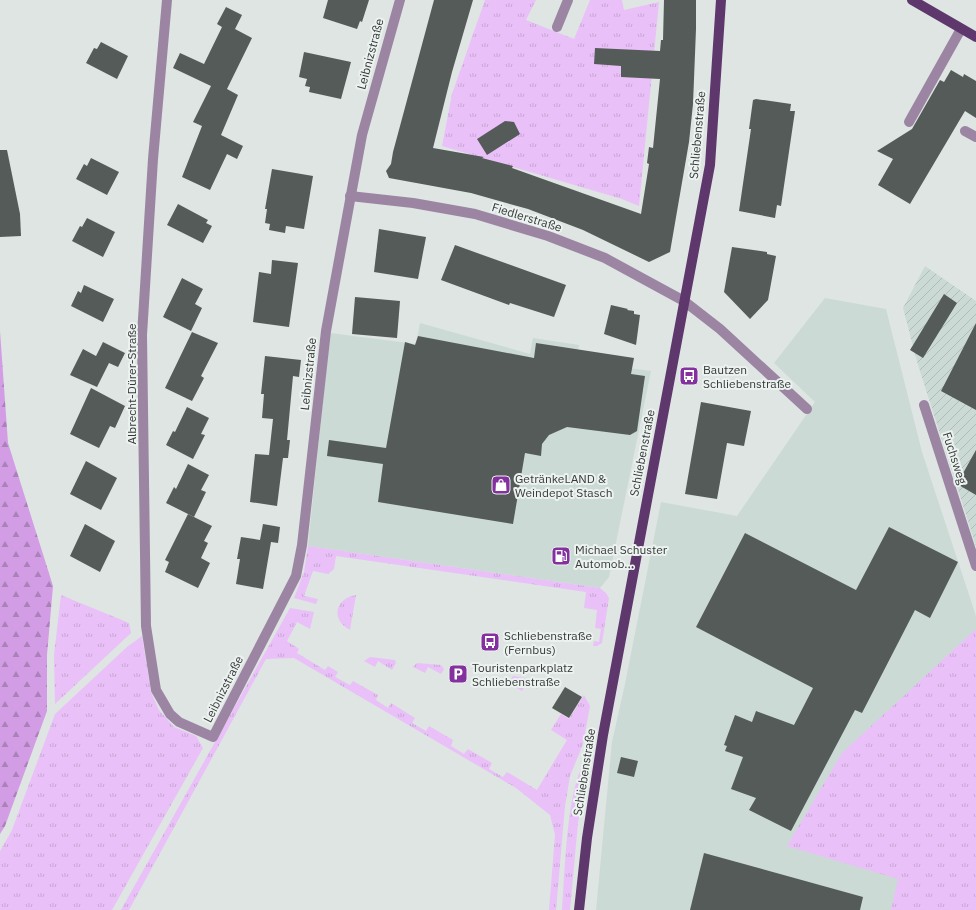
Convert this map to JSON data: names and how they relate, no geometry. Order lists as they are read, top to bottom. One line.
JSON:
{"streets":{"main road":["Schliebenstraße"],"street":["Leibnizstraße","Fiedlerstraße","Albrecht-Dürer-Straße","Fuchsweg"]},"crossings":[["Leibnizstraße","Fiedlerstraße"],["Leibnizstraße","Albrecht-Dürer-Straße"],["Schliebenstraße","Fiedlerstraße"]],"places":{"bus stop":["Bautzen Schliebenstraße","Schliebenstraße (Fernbus)"],"shop":["GetränkeLAND & Weindepot Stasch"],"fuel station":["Michael Schuster Automob..."],"parking":["Touristenparkplatz Schliebenstraße"]}}
